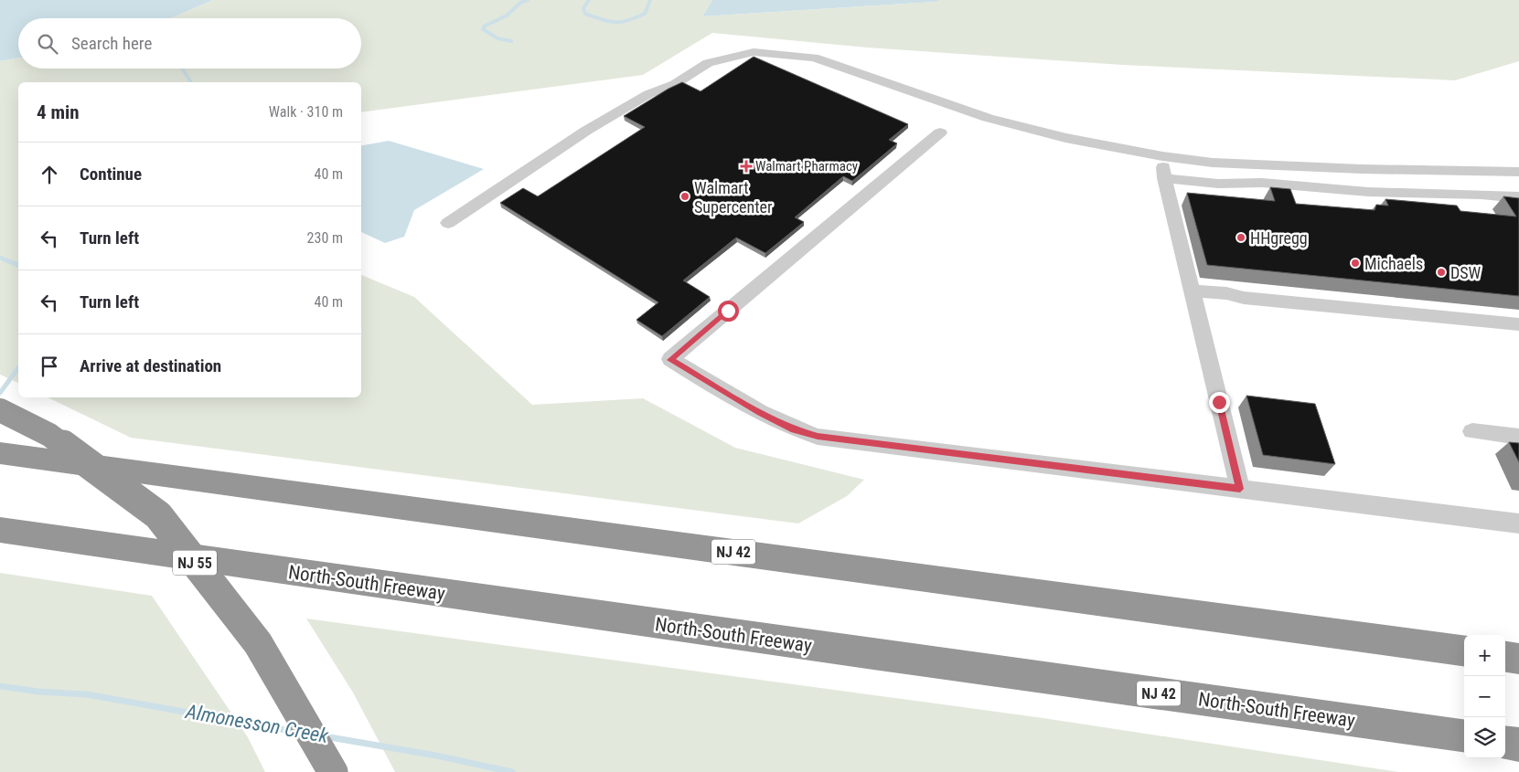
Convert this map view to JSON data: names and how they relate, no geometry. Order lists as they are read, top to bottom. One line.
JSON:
{"streets":{"highway":["NJ 42","NJ 55","North-South Freeway"]},"water":["Almonesson Creek"],"places":{"health":["Walmart Pharmacy"],"other":["Walmart Supercenter","HHgregg","Michaels","DSW"]},"page":{"search":"Search here","heading":["4 min","Walk · 310 m"],"list":[["Continue","40 m"],["Turn left","230 m"],["Turn left","40 m"],"Arrive at destination"],"map_buttons":["+","−"]}}
